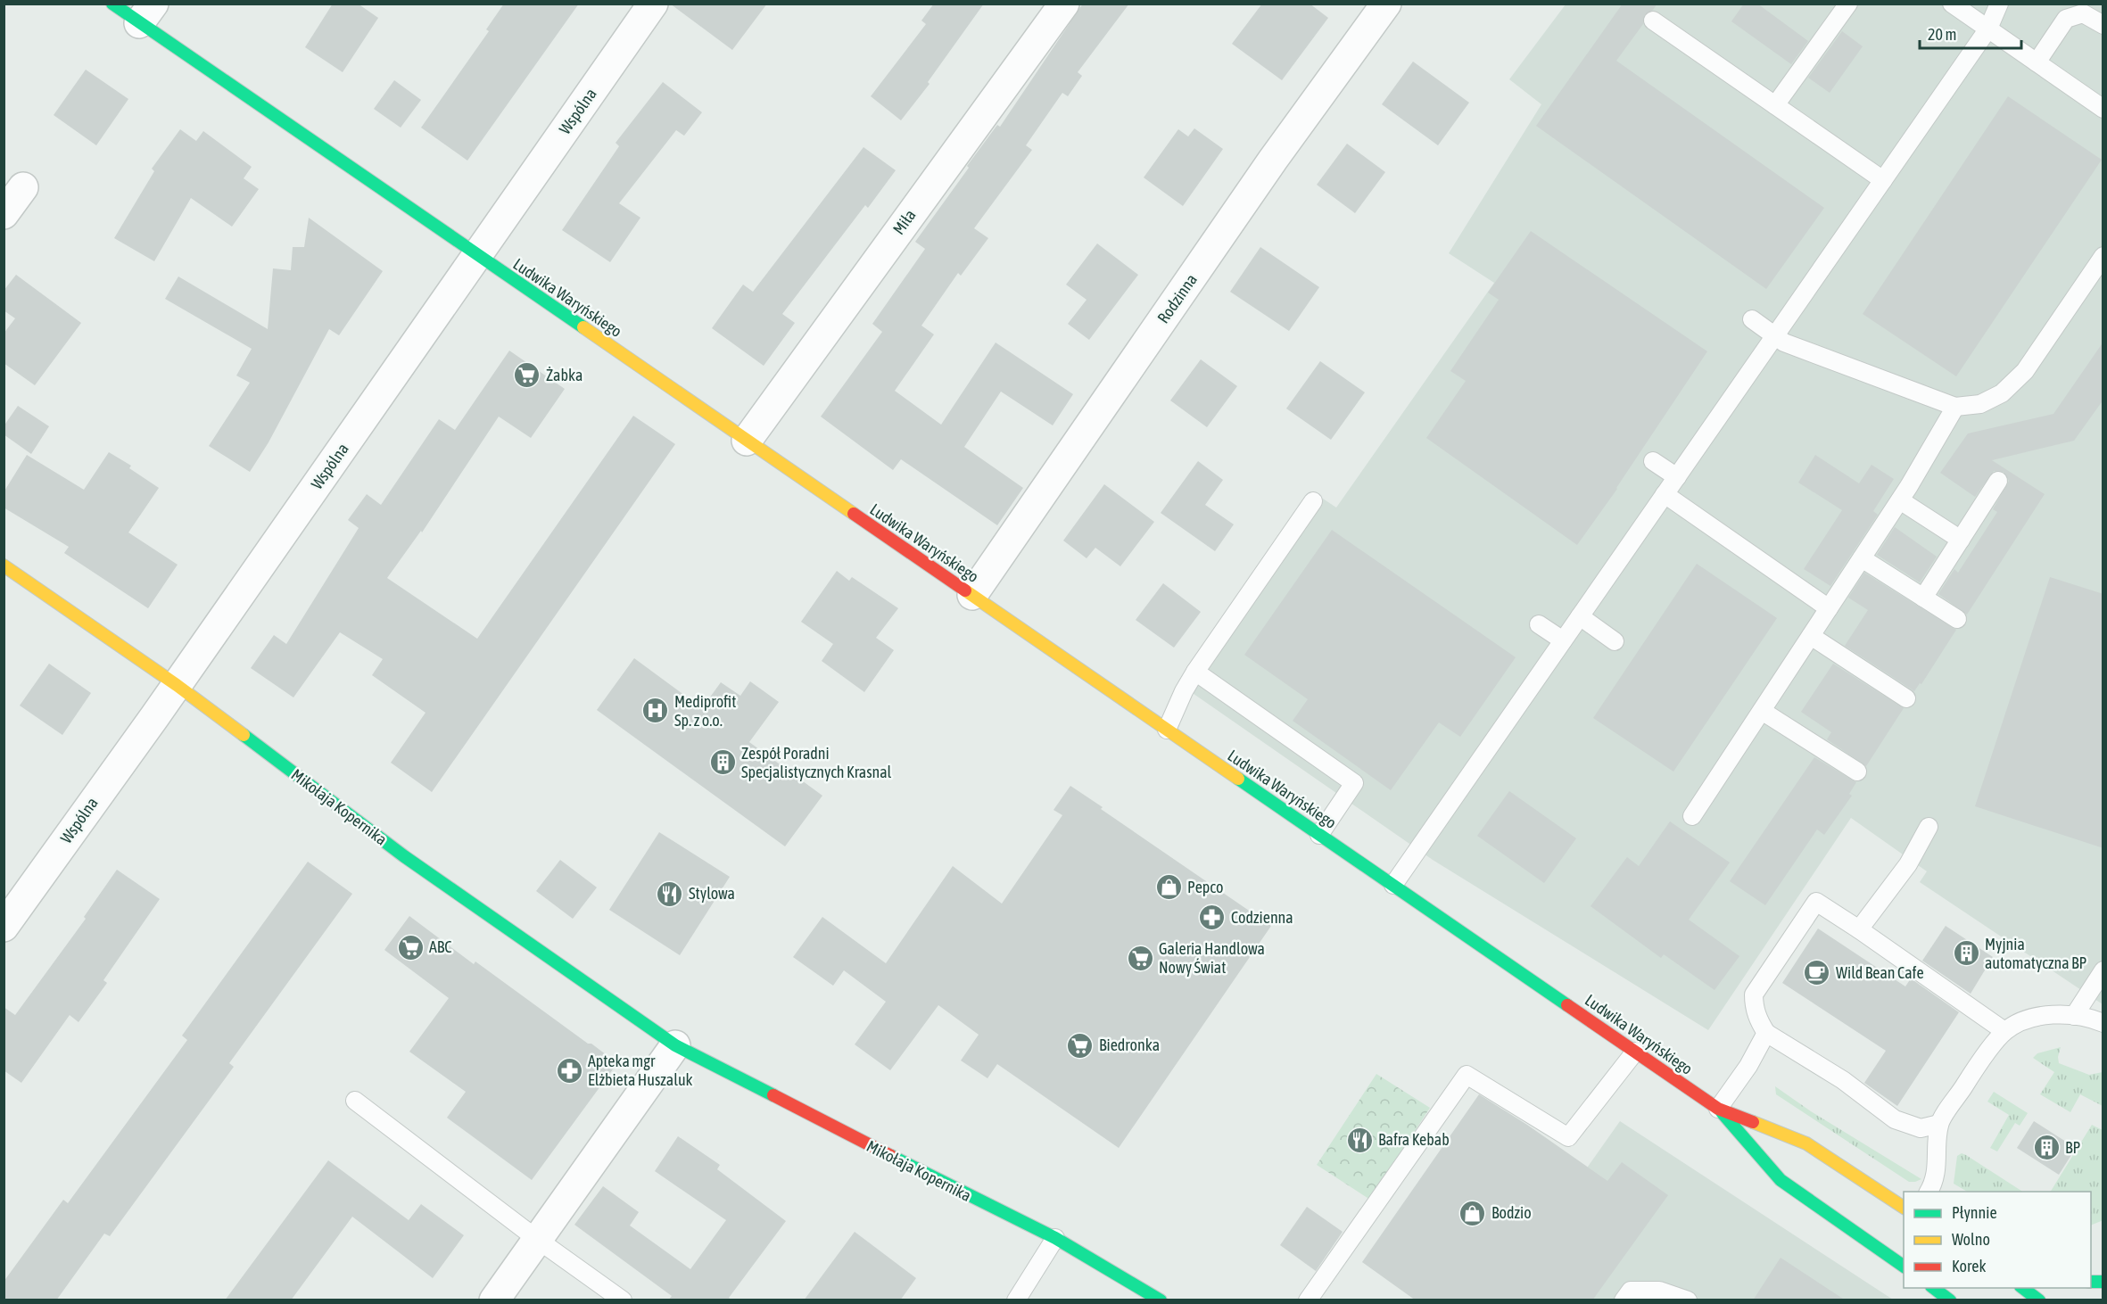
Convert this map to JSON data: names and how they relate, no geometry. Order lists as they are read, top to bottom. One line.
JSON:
{"streets":{"main road":["Ludwika Waryńskiego","Mikołaja Kopernika"],"street":["Wspólna","Miła","Rodzinna"]},"crossings":[["Wspólna","Ludwika Waryńskiego"],["Wspólna","Mikołaja Kopernika"],["Miła","Ludwika Waryńskiego"],["Ludwika Waryńskiego","Rodzinna"]],"places":{"supermarket":["Żabka","ABC","Galeria Handlowa Nowy Świat","Biedronka"],"hospital":["Mediprofit Sp. z o.o."],"building":["Zespół Poradni Specjalistycznych Krasnal","Myjnia automatyczna BP","BP"],"shop":["Pepco","Bodzio"],"restaurant":["Stylowa","Bafra Kebab"],"pharmacy":["Codzienna","Apteka mgr Elżbieta Huszaluk"],"cafe":["Wild Bean Cafe"]},"legend":["Płynnie","Wolno","Korek"],"scale_bar":"20 m"}
